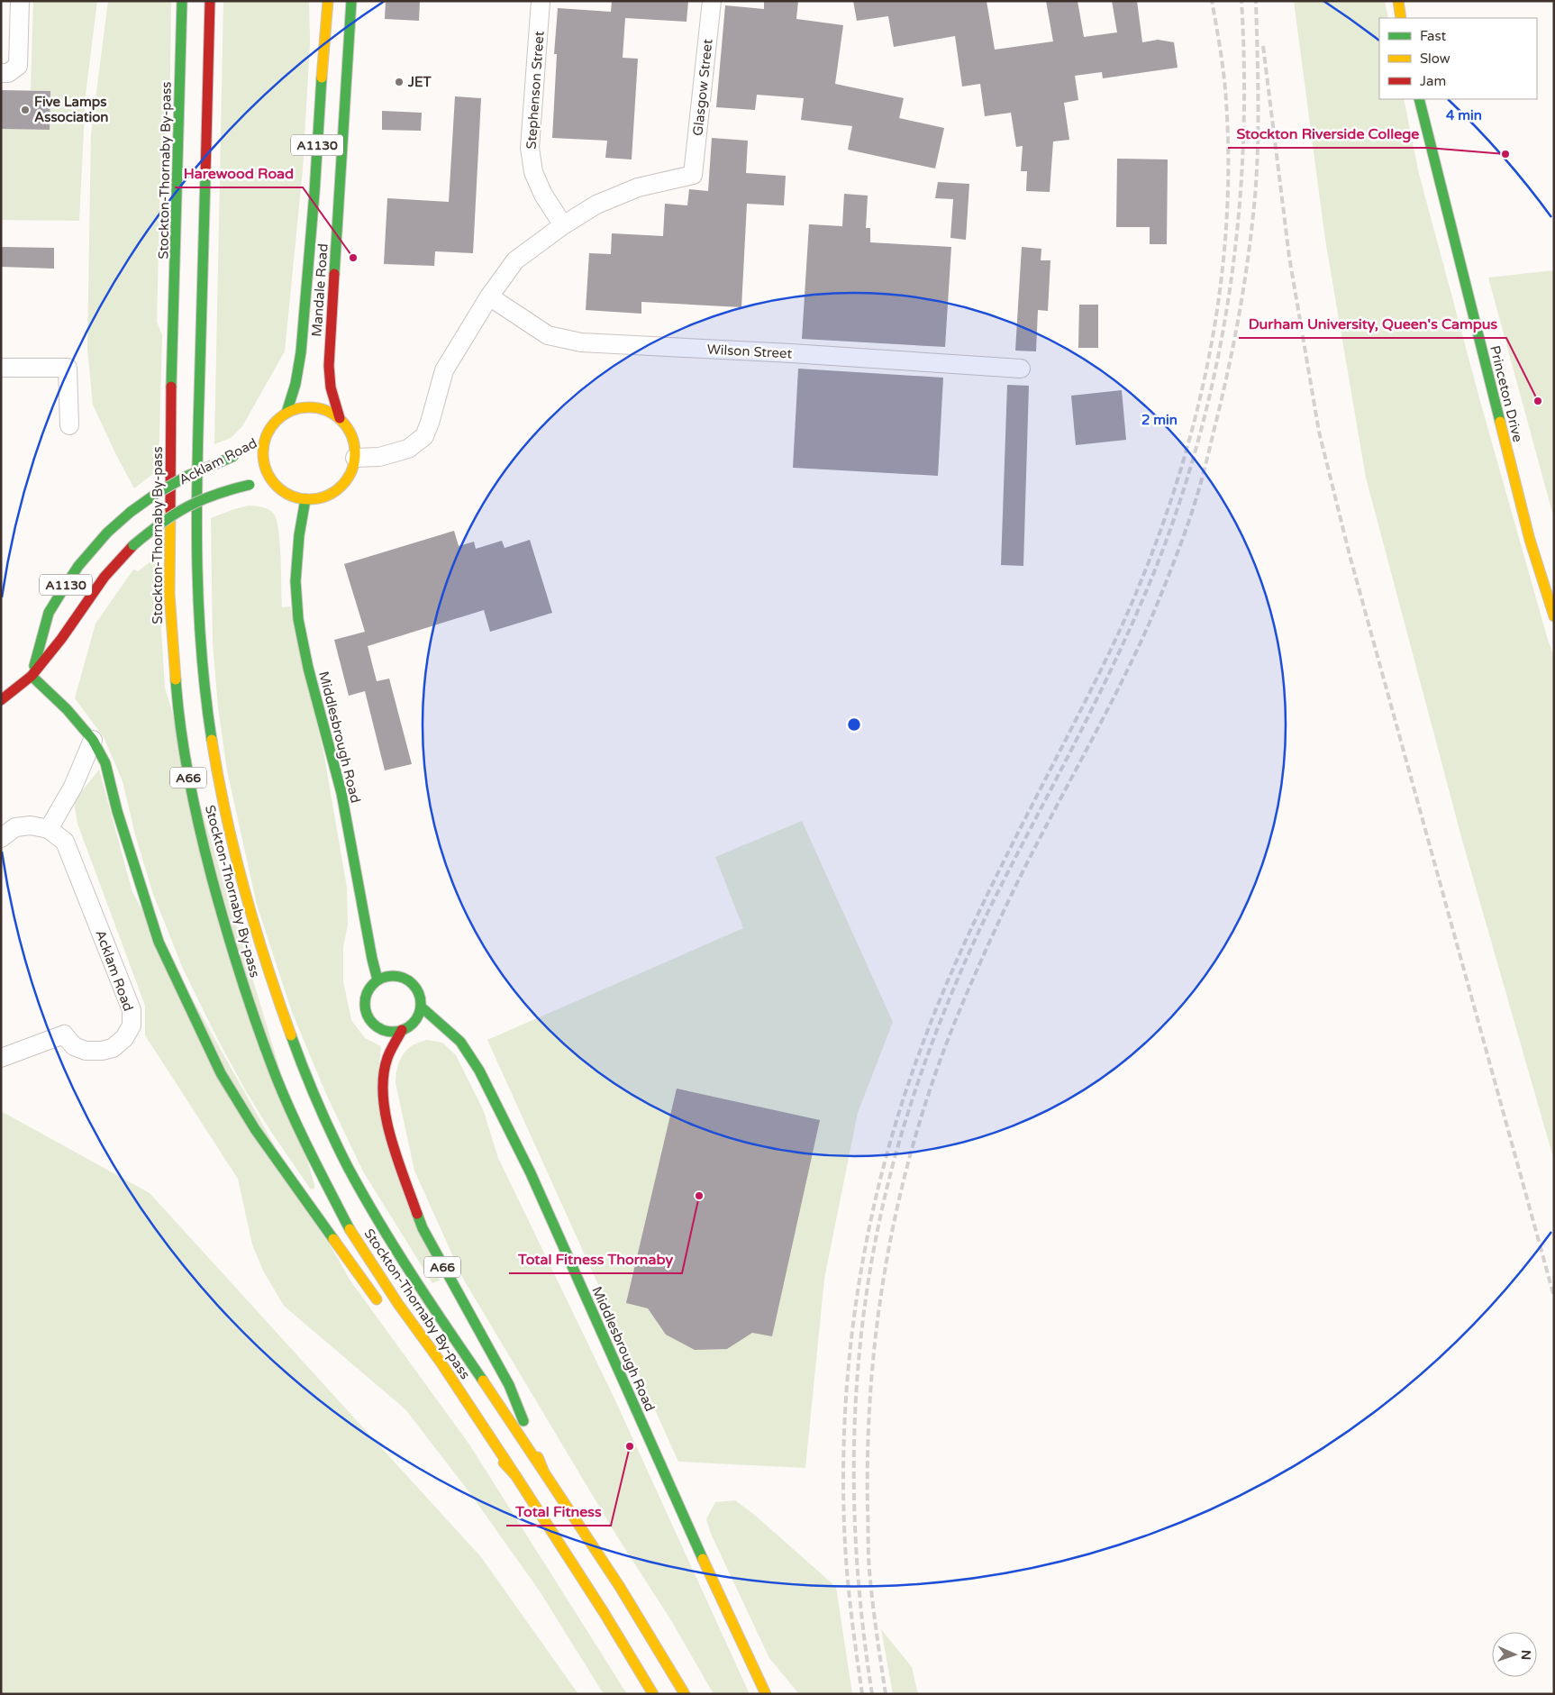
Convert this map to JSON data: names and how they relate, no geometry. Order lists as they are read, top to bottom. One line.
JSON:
{"streets":{"main road":["A1130","Stockton-Thornaby By-pass","Mandale Road","Princeton Drive","Acklam Road","Middlesbrough Road","A66"],"street":["Glasgow Street","Stephenson Street","Wilson Street"]},"crossings":[["Glasgow Street","Stephenson Street"],["A1130","Mandale Road"],["A1130","Acklam Road"],["A1130","Middlesbrough Road"],["Stockton-Thornaby By-pass","A66"],["Mandale Road","Acklam Road"],["Mandale Road","Middlesbrough Road"],["Acklam Road","Middlesbrough Road"],["Middlesbrough Road","A66"]],"places":["JET","Five Lamps Association","Stockton Riverside College","Harewood Road","Durham University, Queen's Campus","Total Fitness Thornaby","Total Fitness"],"legend":["Fast","Slow","Jam"],"north":"right","rings":["4 min","2 min"]}
